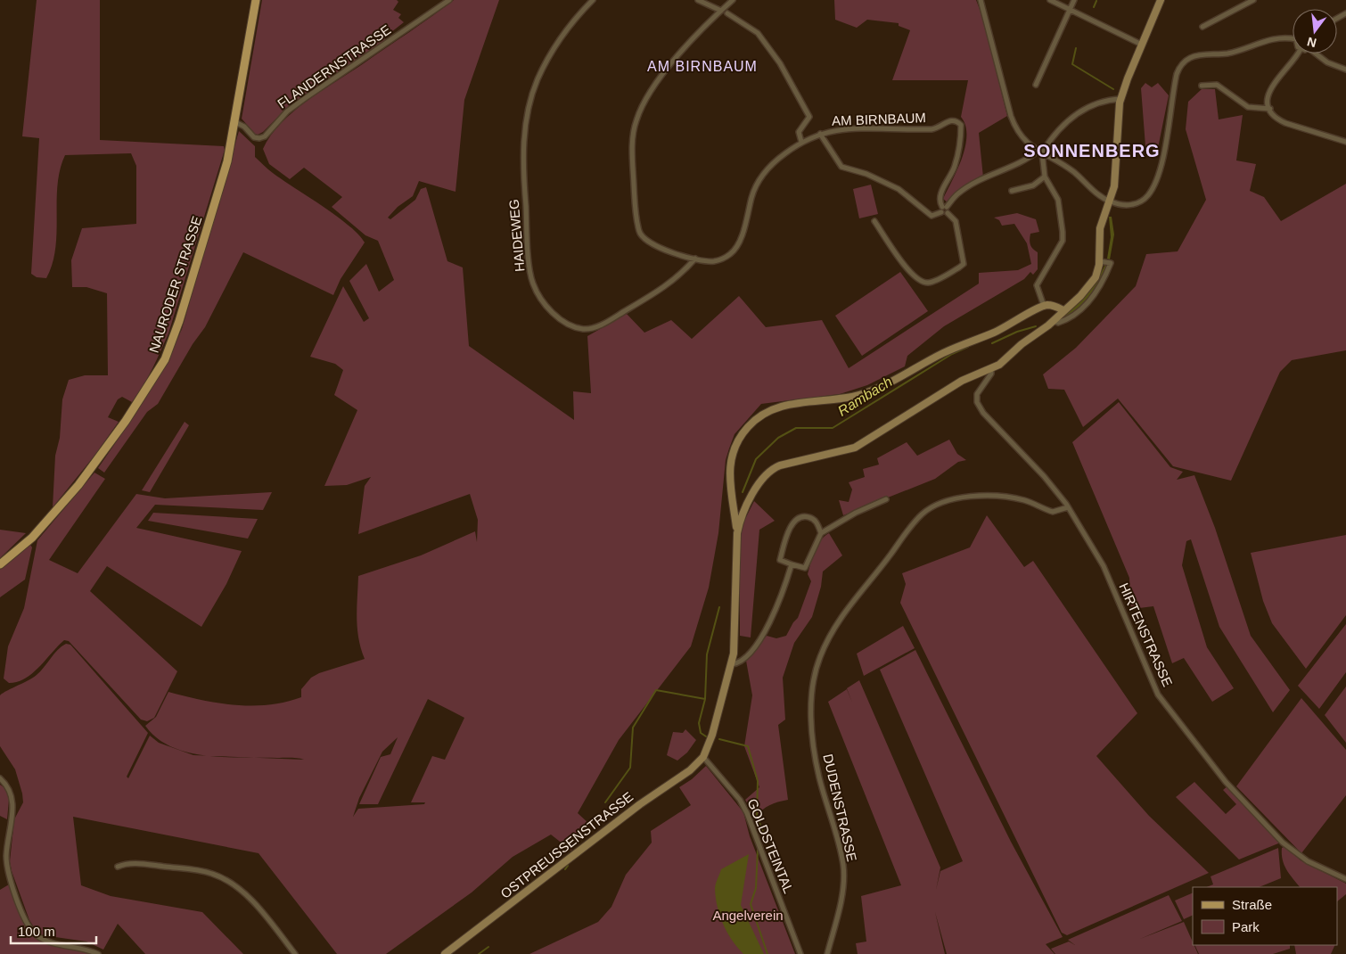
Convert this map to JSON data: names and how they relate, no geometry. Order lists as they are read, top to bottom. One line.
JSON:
{"streets":{"main road":["NAURODER STRASSE","OSTPREUSSENSTRASSE"],"street":["FLANDERNSTRASSE","AM BIRNBAUM","HAIDEWEG","HIRTENSTRASSE","DUDENSTRASSE","GOLDSTEINTAL"]},"crossings":[["FLANDERNSTRASSE","NAURODER STRASSE"],["AM BIRNBAUM","HAIDEWEG"],["HIRTENSTRASSE","DUDENSTRASSE"],["OSTPREUSSENSTRASSE","GOLDSTEINTAL"]],"districts":["AM BIRNBAUM","SONNENBERG"],"water":["Rambach"],"parks":["Angelverein"],"legend":["Straße","Park"],"scale_bar":"100 m","north":"bottom"}
